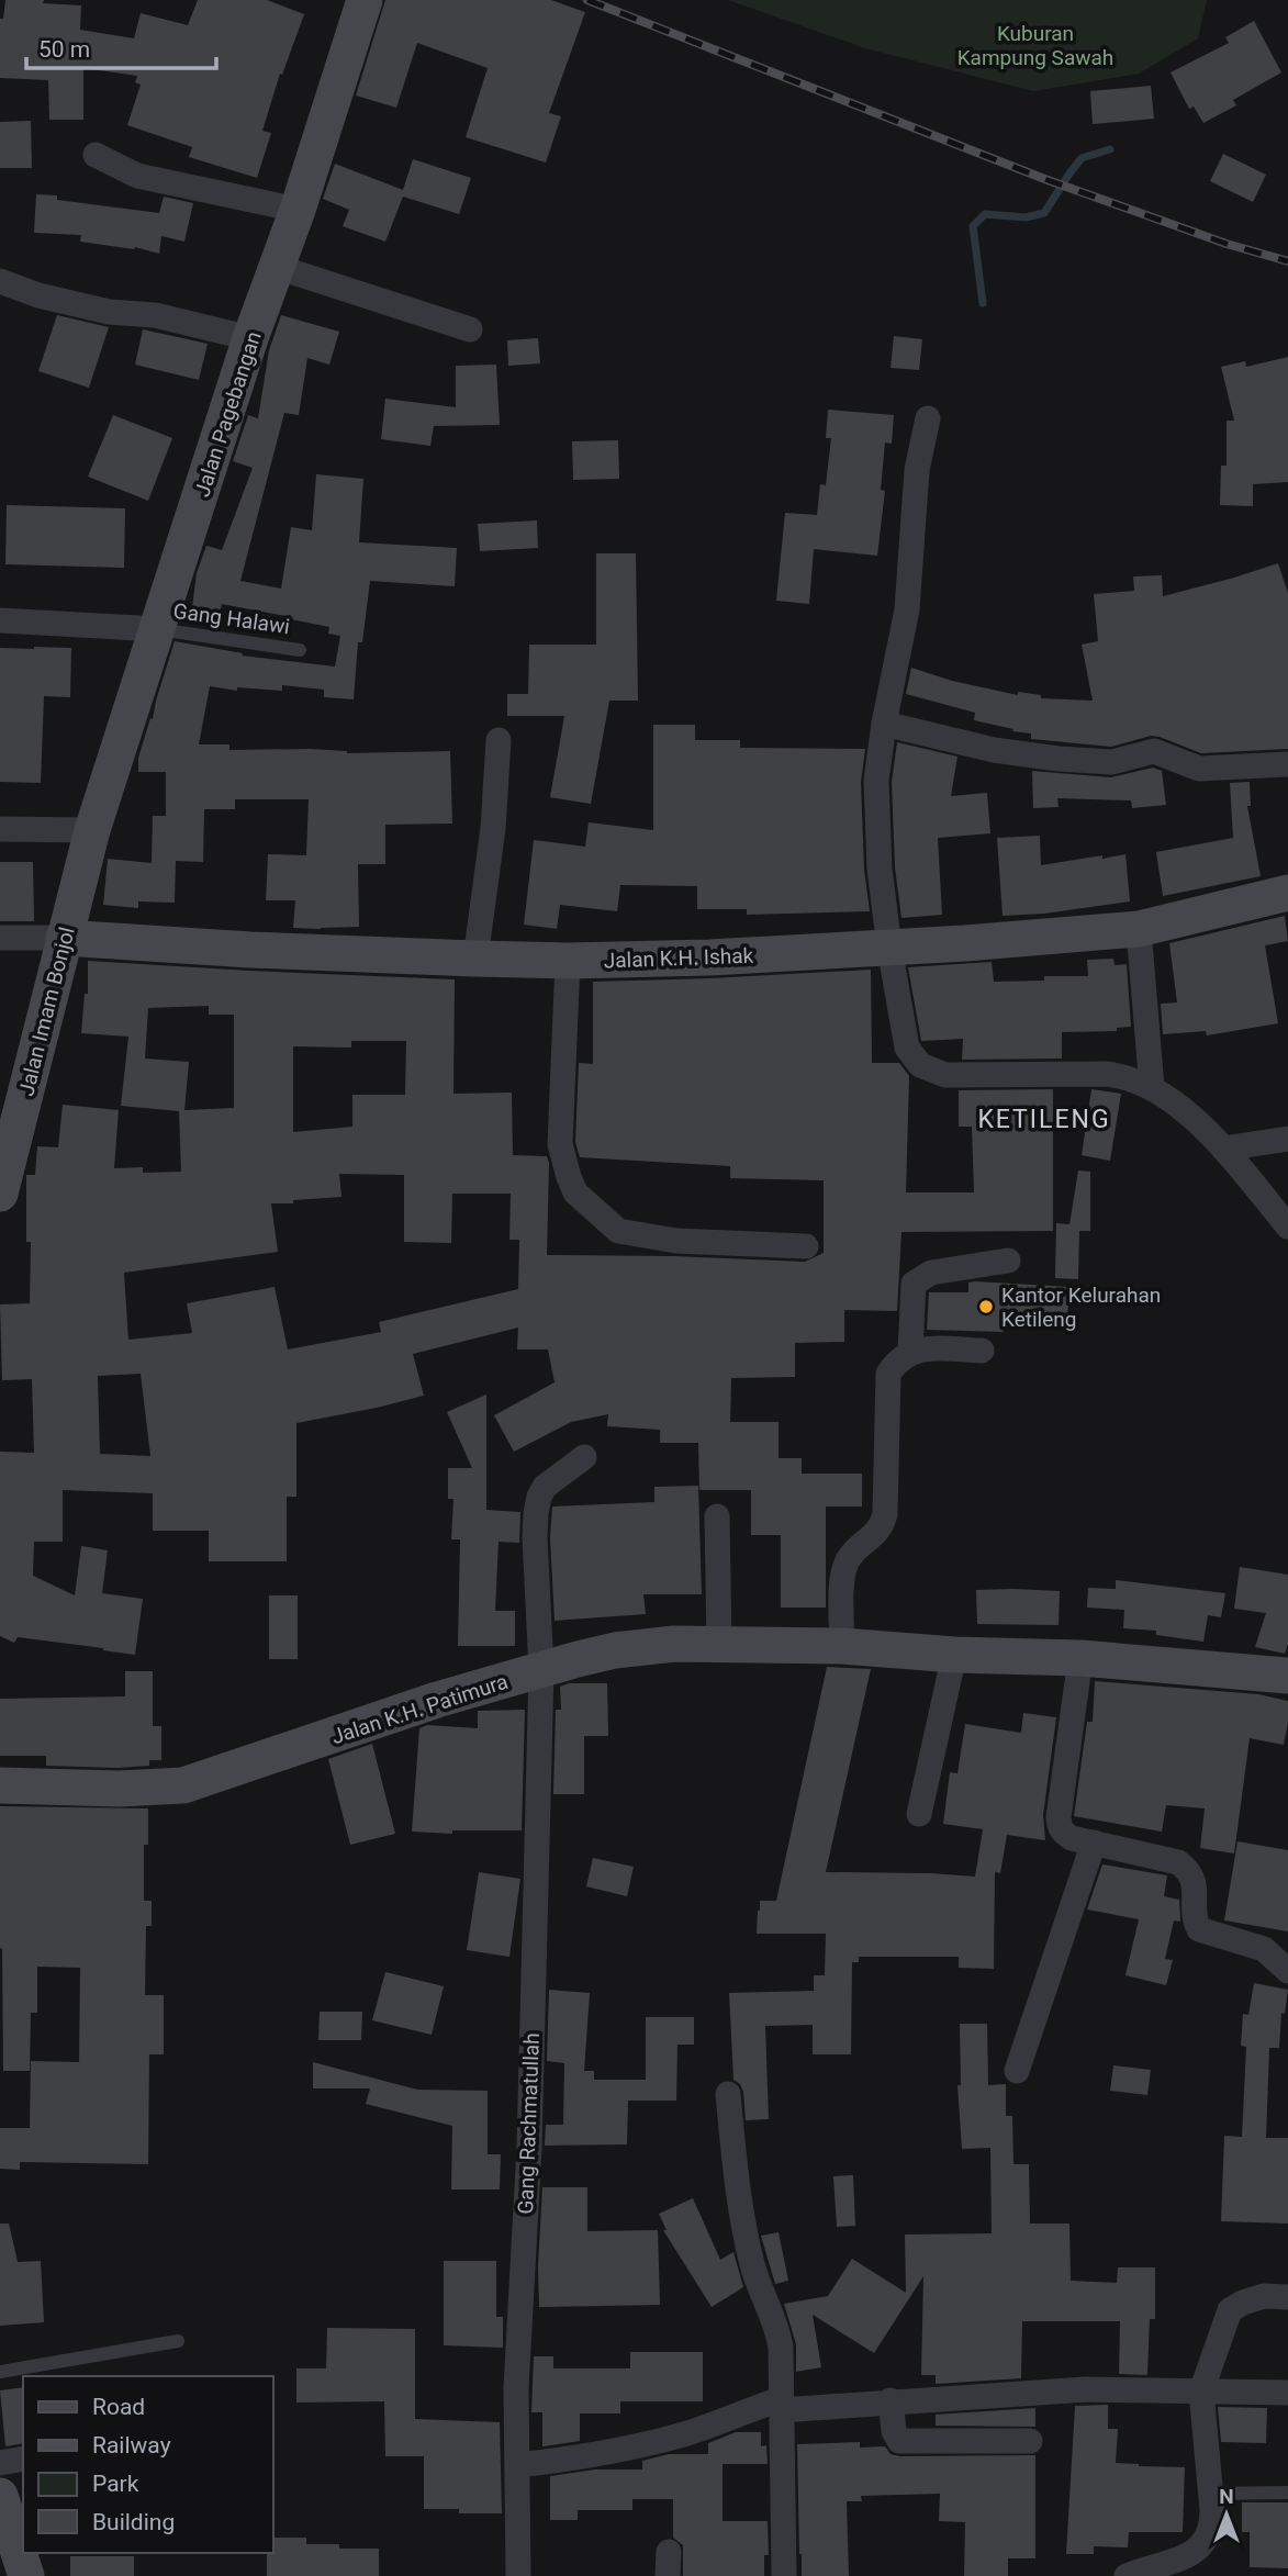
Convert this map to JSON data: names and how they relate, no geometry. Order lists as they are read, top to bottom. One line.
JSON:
{"streets":{"street":["Jalan Pagebangan","Jalan K.H. Ishak","Jalan Imam Bonjol","Jalan K.H. Patimura","Gang Rachmatullah"],"lane":["Gang Halawi"]},"crossings":[["Jalan Pagebangan","Gang Halawi"],["Jalan Pagebangan","Jalan Imam Bonjol"],["Jalan K.H. Ishak","Jalan Imam Bonjol"],["Jalan K.H. Patimura","Gang Rachmatullah"]],"districts":["KETILENG"],"parks":["Kuburan Kampung Sawah"],"places":["Kantor Kelurahan Ketileng"],"legend":["Road","Railway","Park","Building"],"scale_bar":"50 m","north":"top"}
